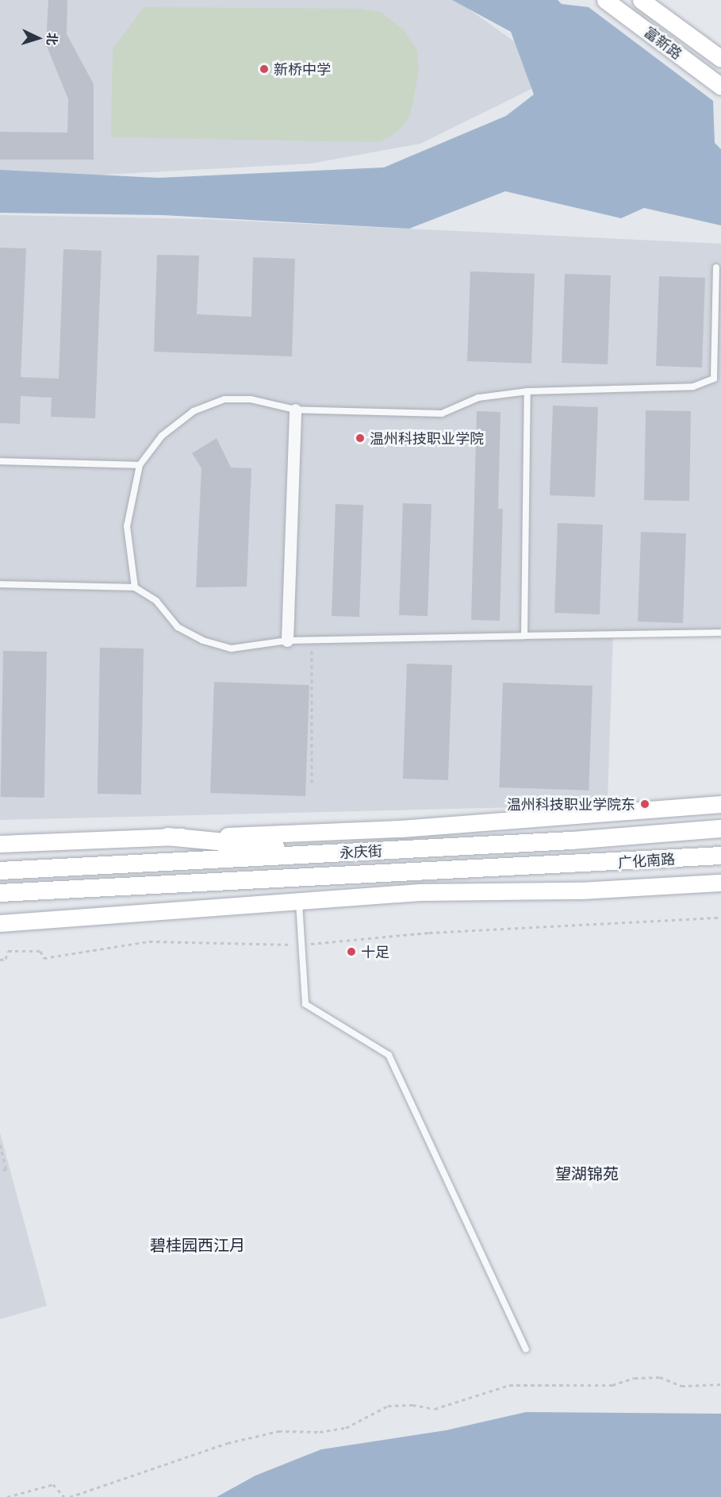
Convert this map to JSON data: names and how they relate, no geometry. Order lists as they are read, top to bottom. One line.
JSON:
{"streets":{"main road":["富新路","永庆街","广化南路"]},"crossings":[["永庆街","广化南路"]],"districts":["望湖锦苑","碧桂园西江月"],"places":["新桥中学","温州科技职业学院","温州科技职业学院东","十足"],"north":"right"}
